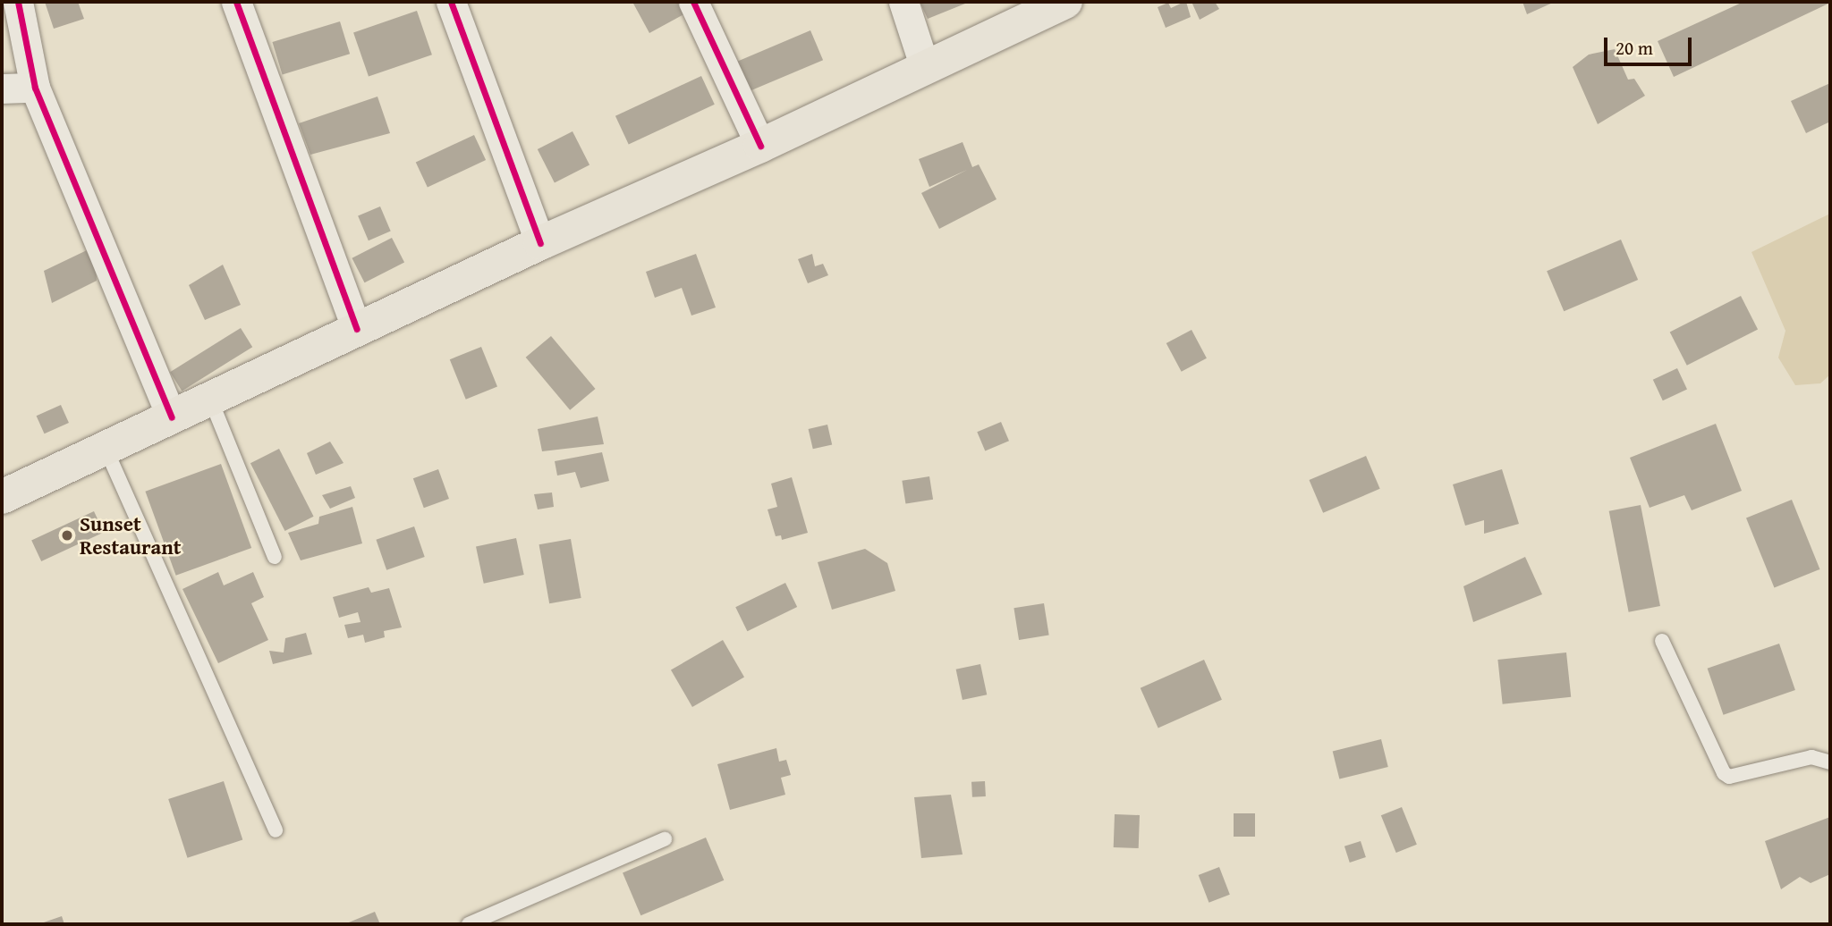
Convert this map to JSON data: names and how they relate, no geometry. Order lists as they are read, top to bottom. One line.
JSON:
{"places":["Sunset Restaurant"],"scale_bar":"20 m"}
